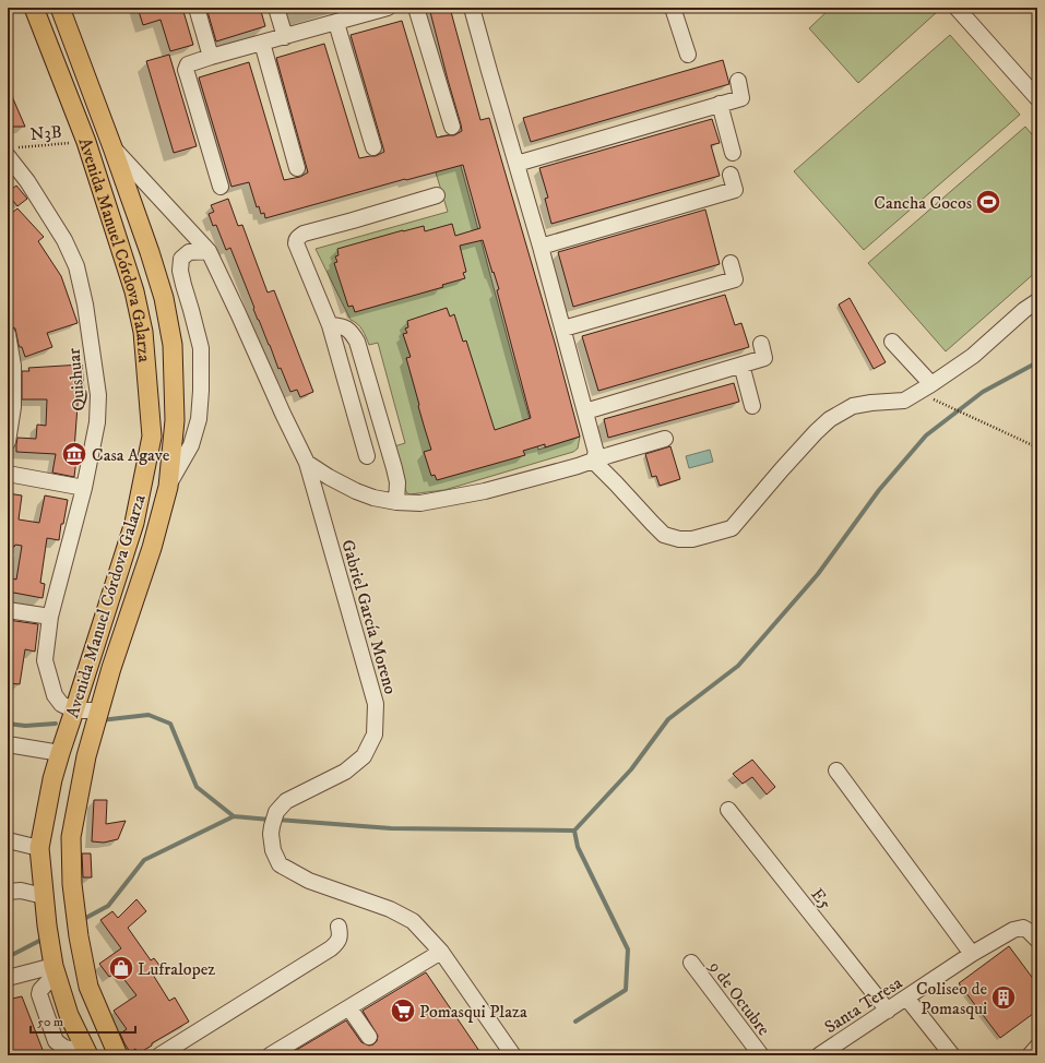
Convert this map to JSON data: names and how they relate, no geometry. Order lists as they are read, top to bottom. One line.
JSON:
{"streets":{"main road":["Avenida Manuel Córdova Galarza"],"street":["Quishuar","Gabriel García Moreno","E5","9 de Octubre","Santa Teresa"],"path":["N3B"]},"crossings":[["N3B","Avenida Manuel Córdova Galarza"],["N3B","Quishuar"],["Avenida Manuel Córdova Galarza","Quishuar"],["Avenida Manuel Córdova Galarza","Gabriel García Moreno"],["E5","Santa Teresa"]],"places":{"sports":["Cancha Cocos"],"museum":["Casa Agave"],"shop":["Lufralopez"],"building":["Coliseo de Pomasqui"],"supermarket":["Pomasqui Plaza"]},"scale_bar":"50 m"}
